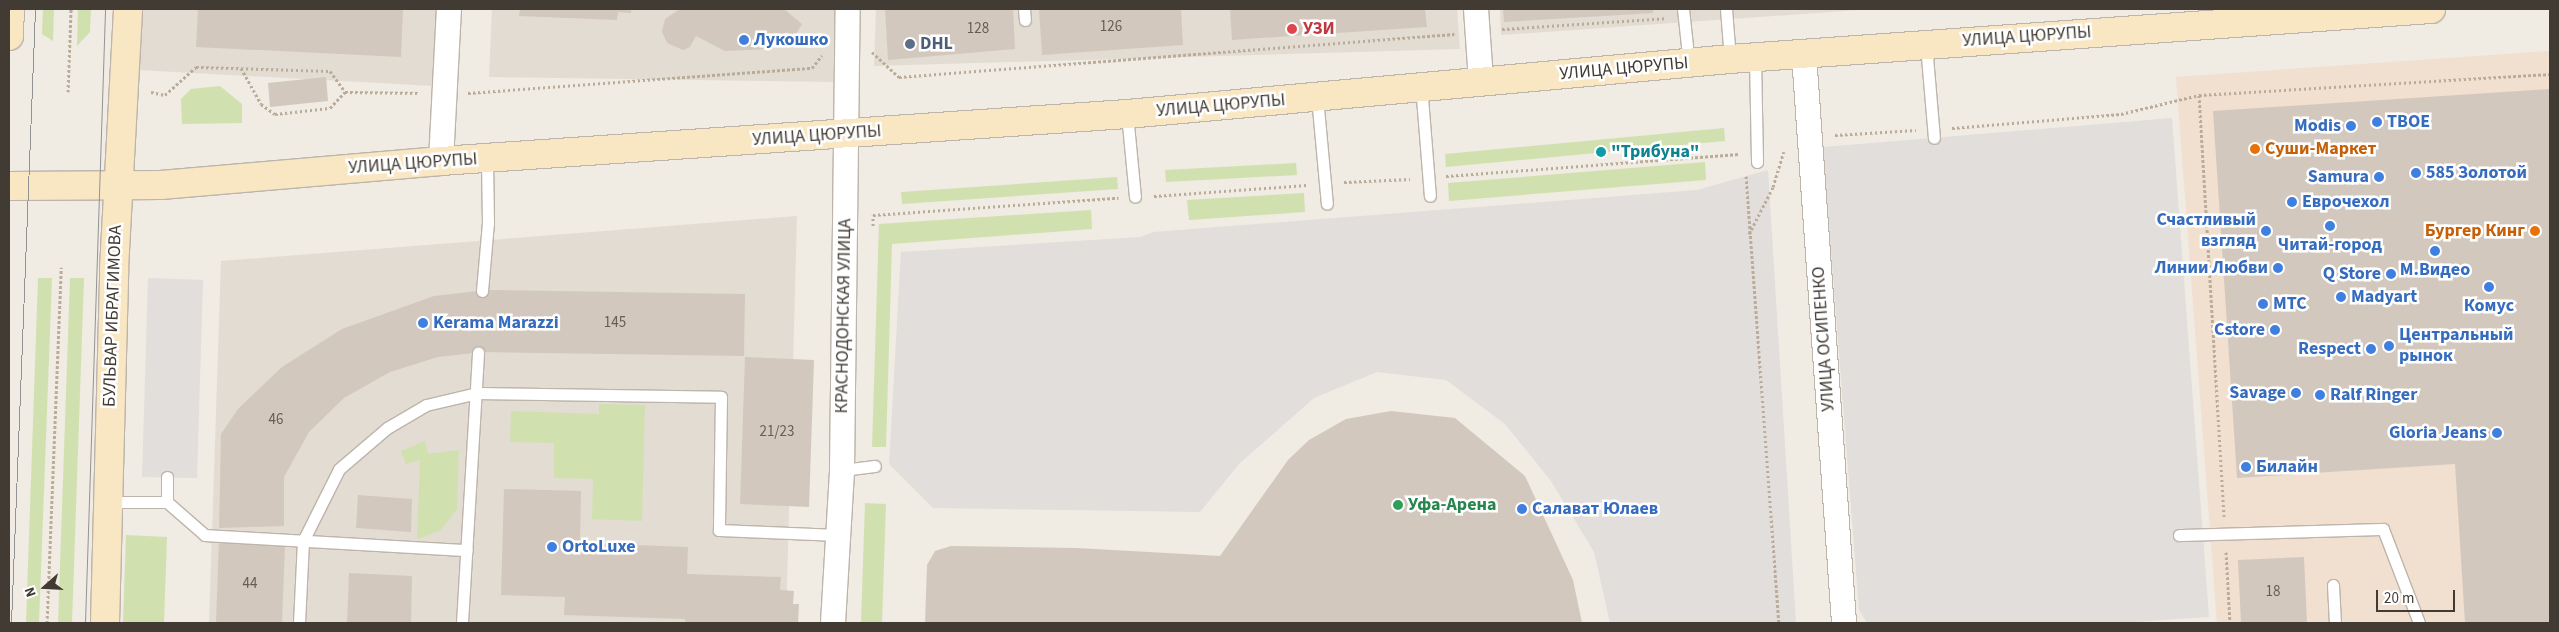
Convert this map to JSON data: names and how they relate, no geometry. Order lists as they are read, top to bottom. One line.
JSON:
{"streets":{"main road":["УЛИЦА ЦЮРУПЫ","БУЛЬВАР ИБРАГИМОВА"],"street":["КРАСНОДОНСКАЯ УЛИЦА","УЛИЦА ОСИПЕНКО"]},"crossings":[["УЛИЦА ЦЮРУПЫ","БУЛЬВАР ИБРАГИМОВА"],["УЛИЦА ЦЮРУПЫ","КРАСНОДОНСКАЯ УЛИЦА"],["УЛИЦА ЦЮРУПЫ","УЛИЦА ОСИПЕНКО"]],"places":["УЗИ","Лукошко","DHL","ТВОЕ","Modis","Суши-Маркет","\"Трибуна\"","585 Золотой","Samura","Еврочехол","Читай-город","Счастливый взгляд","Бургер Кинг","М.Видео","Линии Любви","Q Store","Комус","Madyart","МТС","Kerama Marazzi","Cstore","Центральный рынок","Respect","Savage","Ralf Ringer","Gloria Jeans","Билайн","Уфа-Арена","Салават Юлаев","OrtoLuxe"],"house_numbers":["126","128","145","46","21/23","44","18"],"scale_bar":"20 m","north":"left"}
